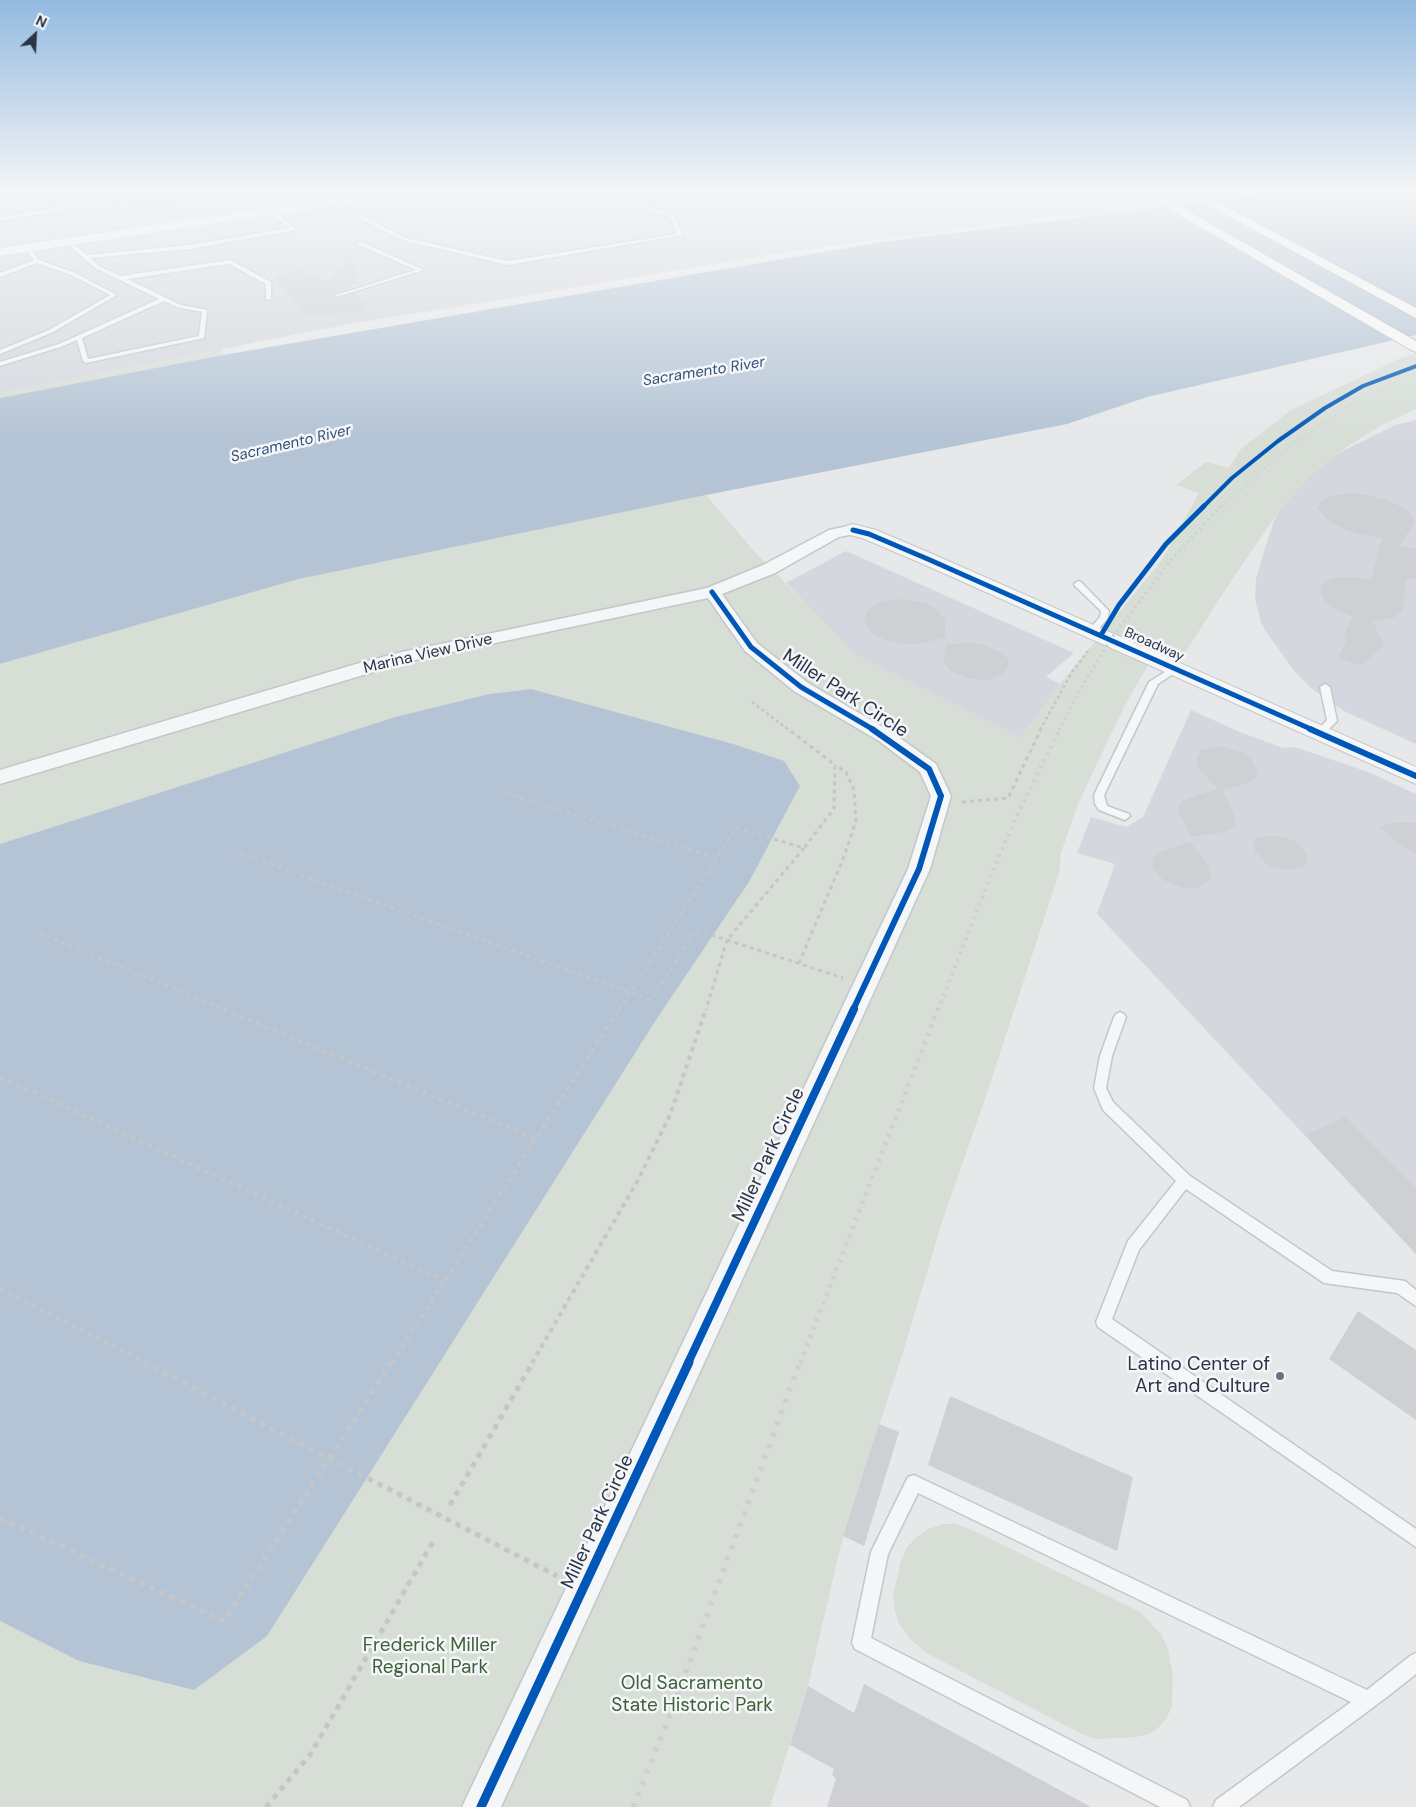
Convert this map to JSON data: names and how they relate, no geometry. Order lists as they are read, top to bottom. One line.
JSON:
{"streets":{"street":["Broadway","Marina View Drive","Miller Park Circle"]},"crossings":[["Broadway","Marina View Drive"],["Marina View Drive","Miller Park Circle"]],"water":["Sacramento River"],"parks":["Frederick Miller Regional Park","Old Sacramento State Historic Park"],"places":["Latino Center of Art and Culture"],"north":"top right"}
